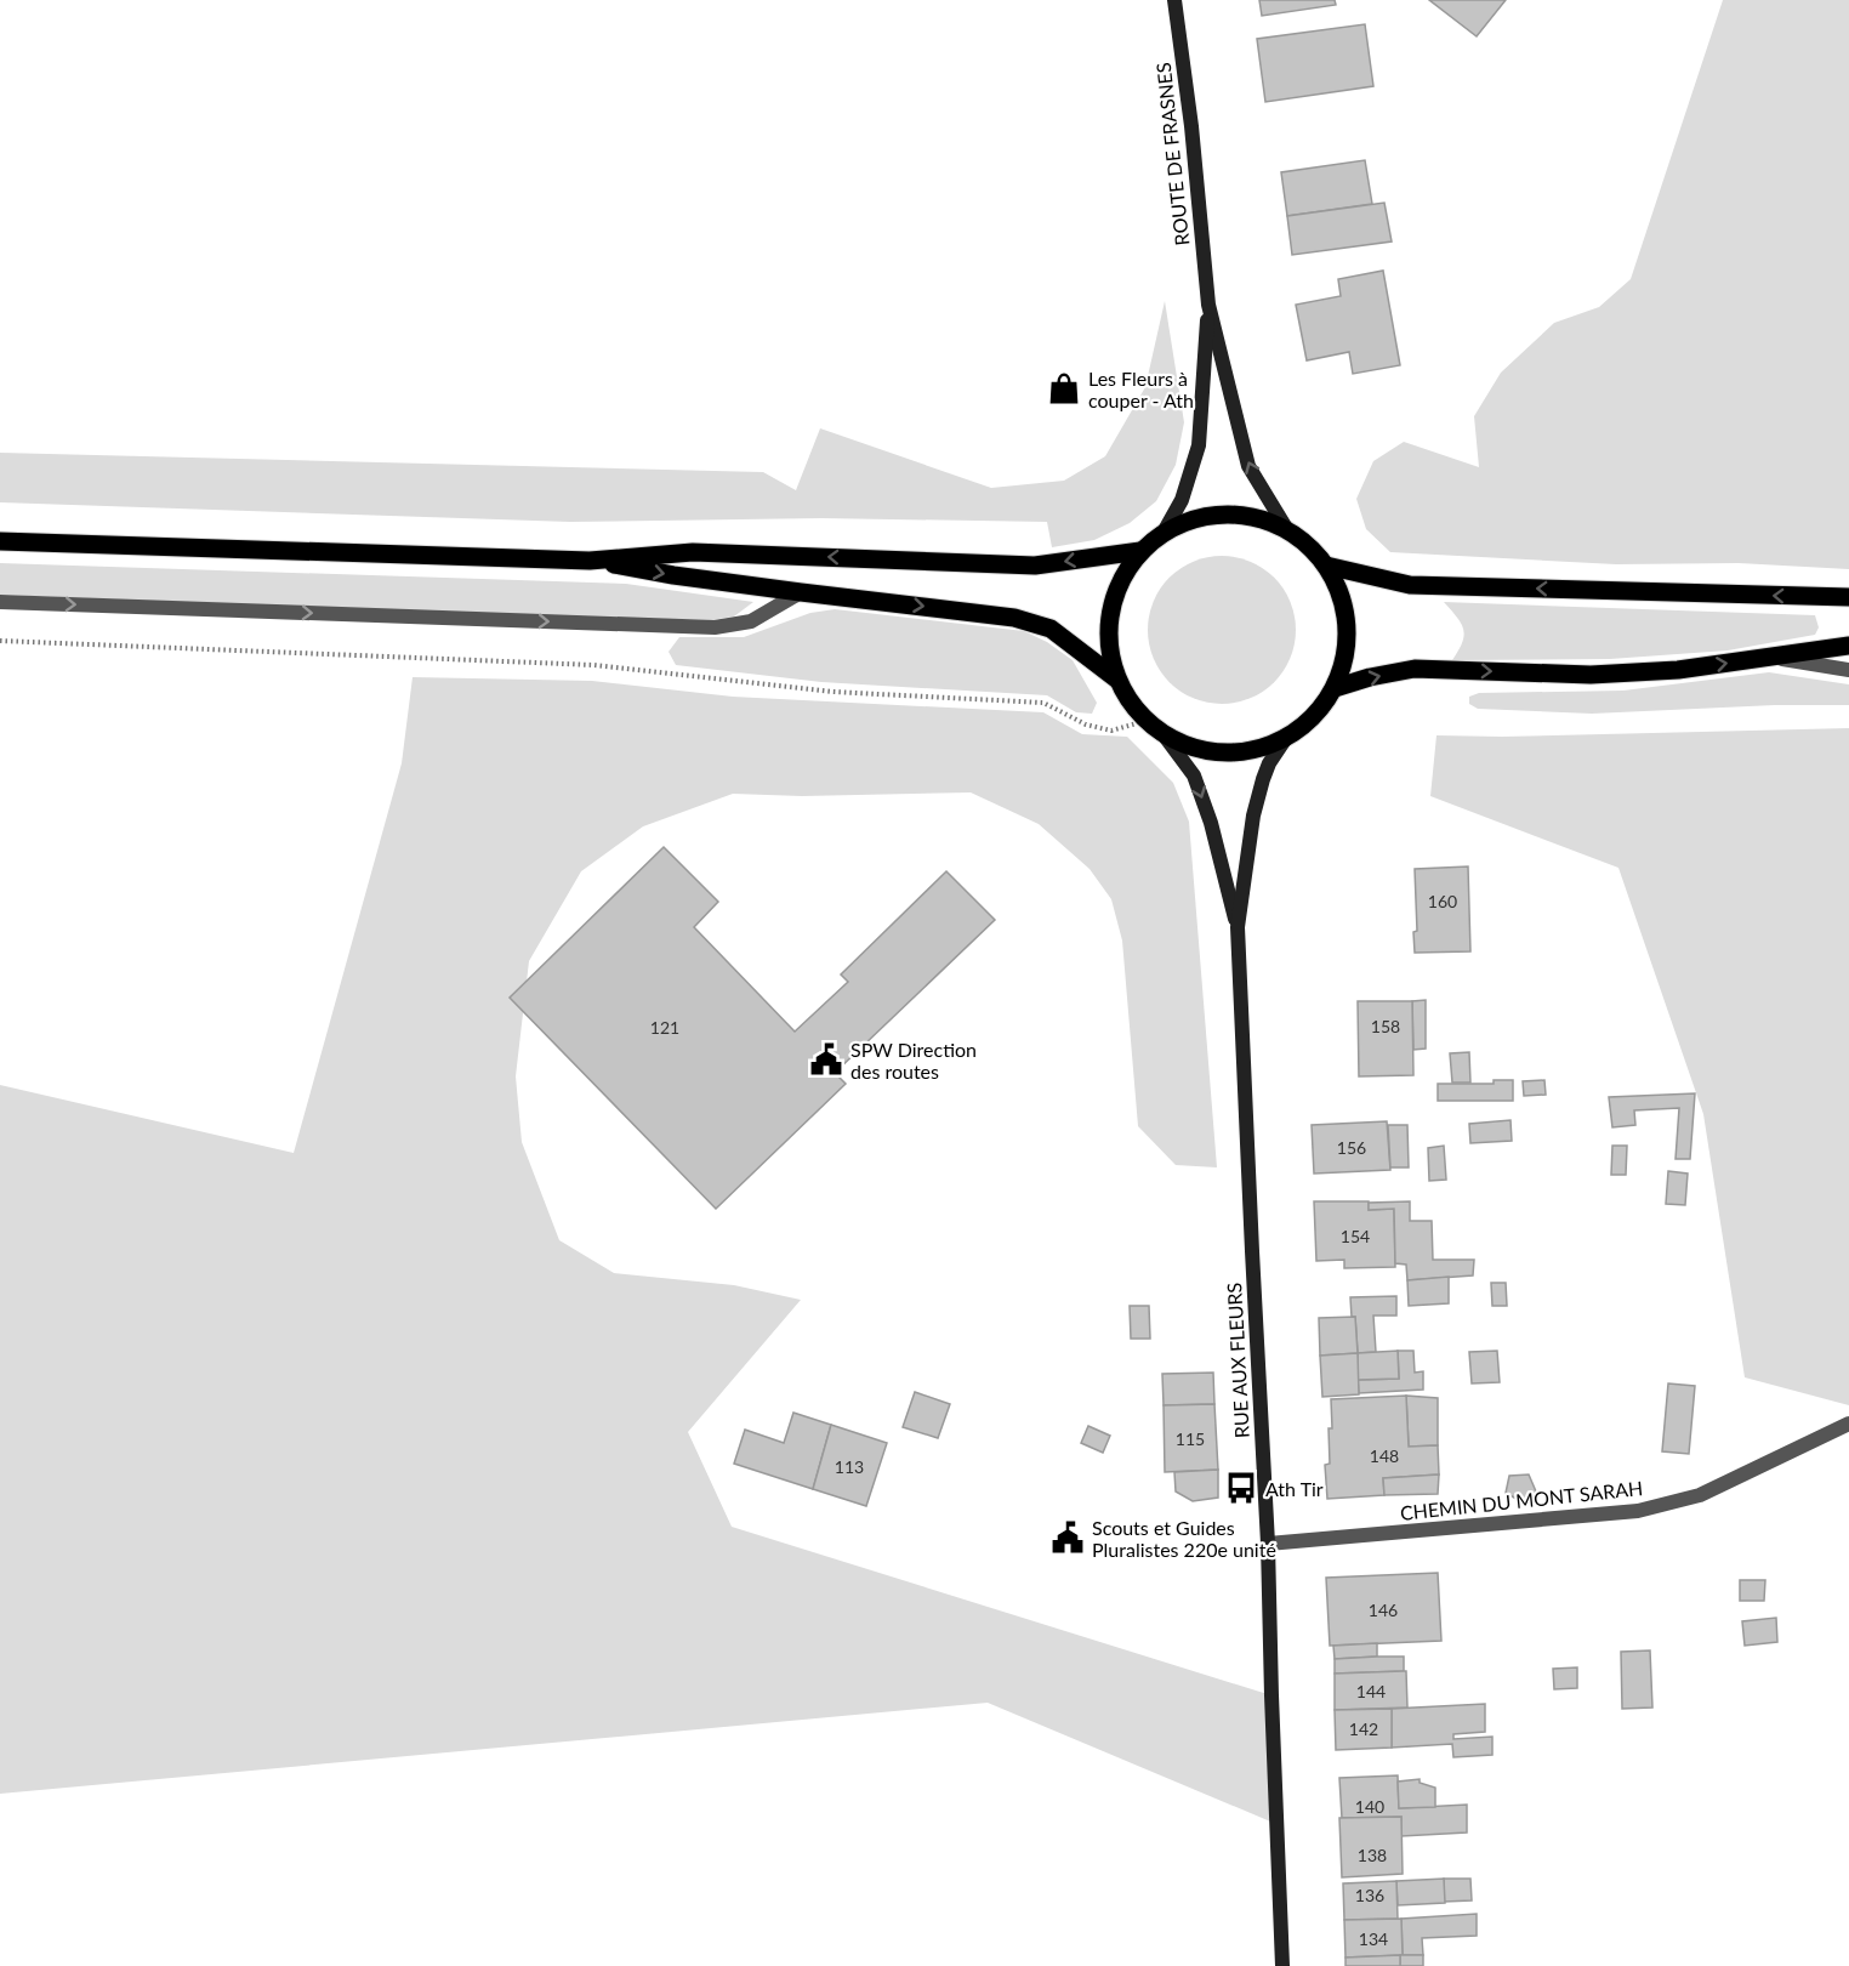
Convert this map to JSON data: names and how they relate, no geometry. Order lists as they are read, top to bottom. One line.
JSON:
{"streets":{"main road":["ROUTE DE FRASNES","RUE AUX FLEURS"],"street":["CHEMIN DU MONT SARAH"]},"crossings":[["ROUTE DE FRASNES","RUE AUX FLEURS"],["RUE AUX FLEURS","CHEMIN DU MONT SARAH"]],"places":{"shop":["Les Fleurs à couper - Ath"],"public building":["SPW Direction des routes","Scouts et Guides Pluralistes 220e unité"],"bus stop":["Ath Tir"]},"house_numbers":["160","158","121","156","154","115","148","113","146","144","142","140","138","136","134"]}
